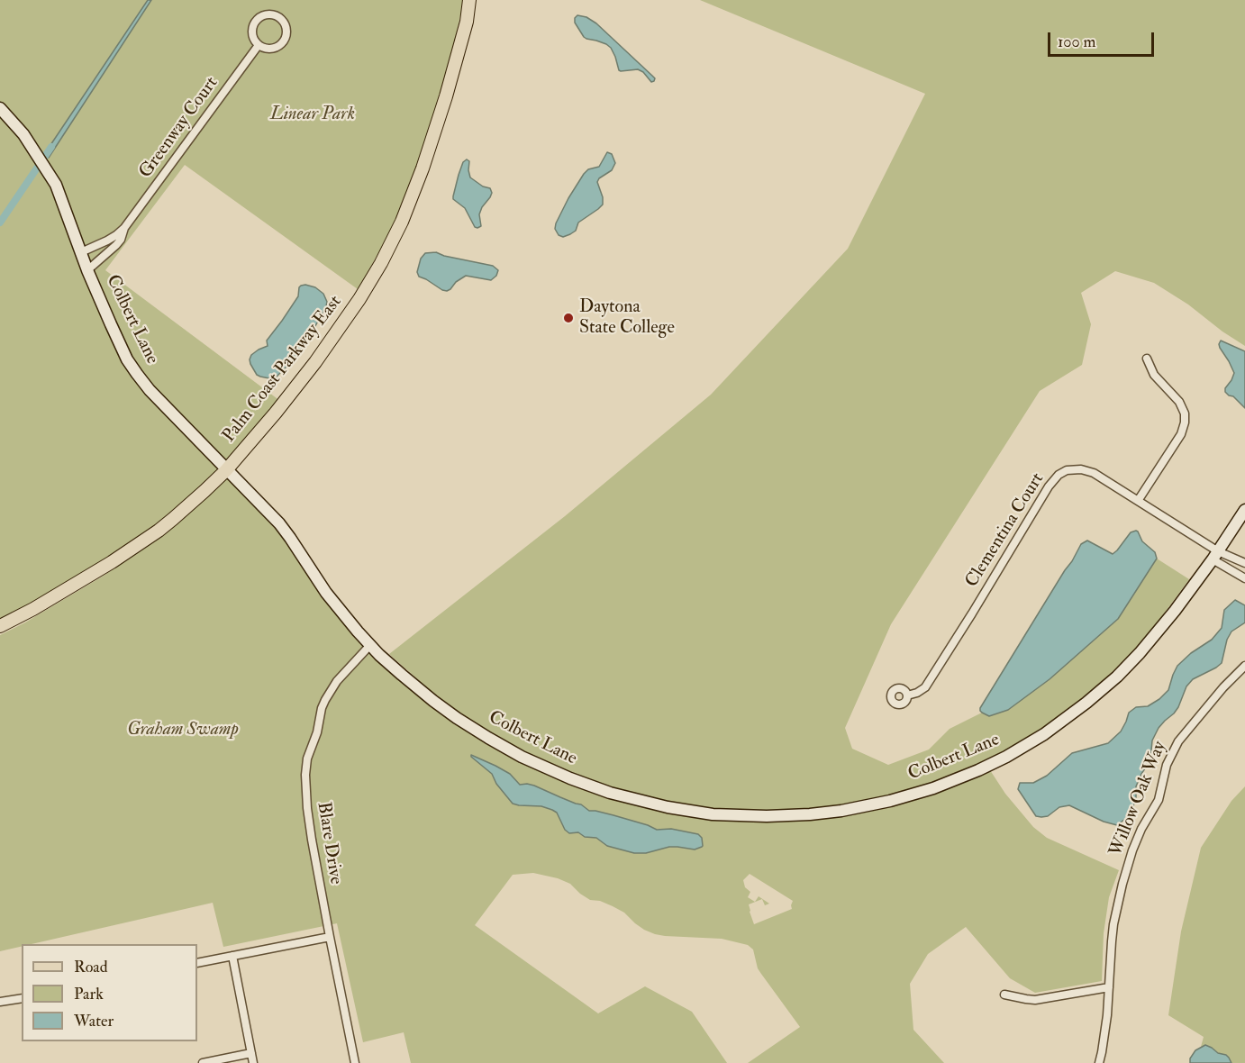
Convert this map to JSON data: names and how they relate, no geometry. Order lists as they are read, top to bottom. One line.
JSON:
{"streets":{"main road":["Palm Coast Parkway East"],"street":["Greenway Court","Colbert Lane","Clementina Court","Willow Oak Way","Blare Drive"]},"crossings":[["Greenway Court","Colbert Lane"],["Colbert Lane","Palm Coast Parkway East"],["Colbert Lane","Clementina Court"],["Colbert Lane","Blare Drive"]],"parks":["Linear Park","Graham Swamp"],"places":["Daytona State College"],"legend":["Road","Park","Water"],"scale_bar":"100 m"}
